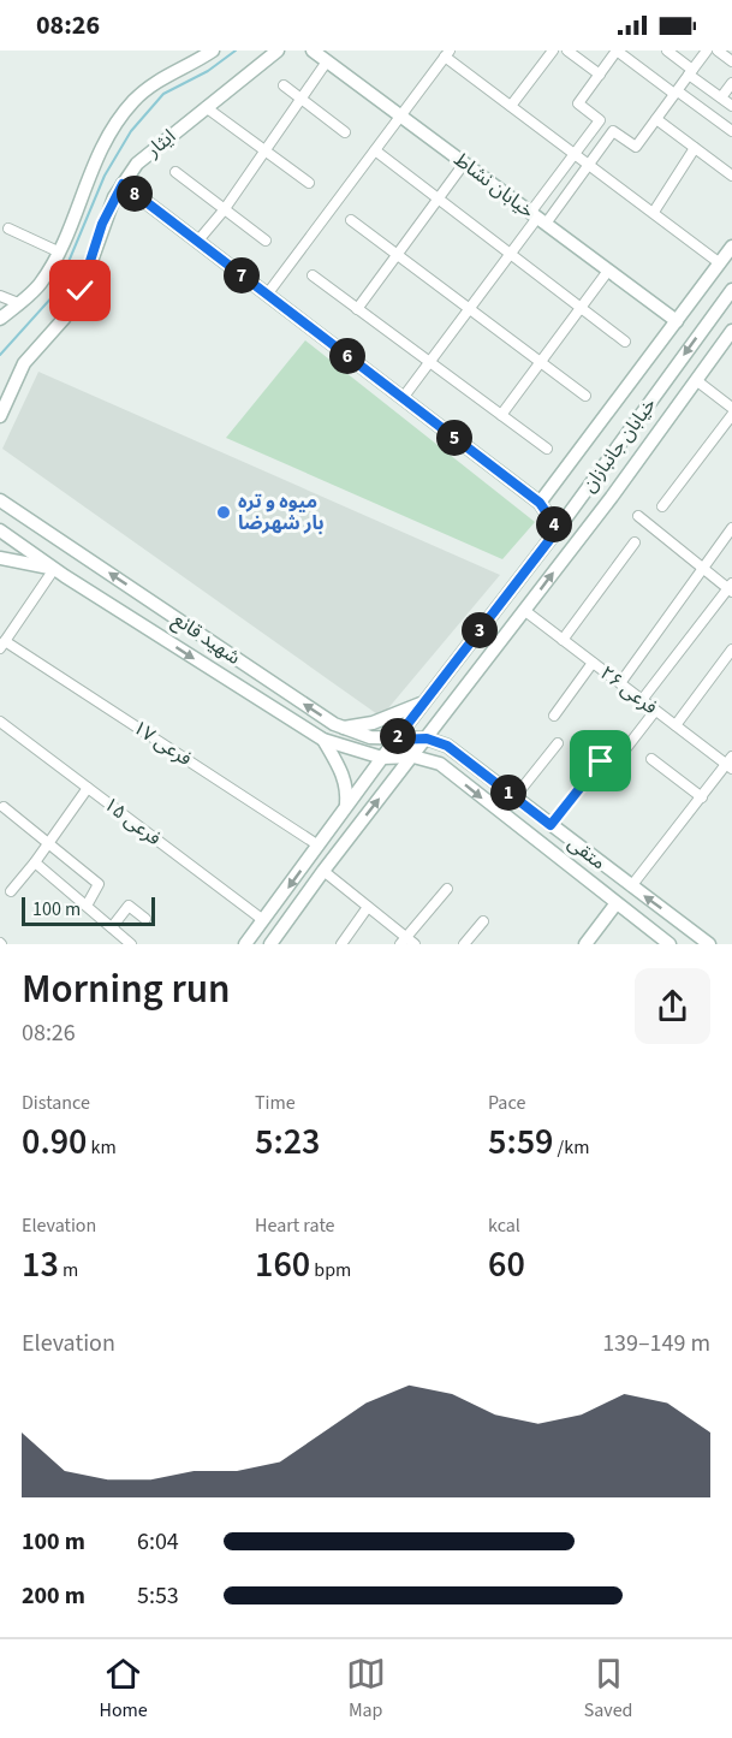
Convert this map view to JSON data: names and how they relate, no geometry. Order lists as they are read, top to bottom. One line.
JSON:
{"streets":{"street":["ایثار","خیابان نشاط","خیابان جانبازان","شهید قانع","فرعی ۲۶","فرعی ۱۷","فرعی ۱۵","متقی"]},"crossings":[["خیابان جانبازان","شهید قانع"],["خیابان جانبازان","فرعی ۲۶"],["خیابان جانبازان","فرعی ۱۷"],["خیابان جانبازان","فرعی ۱۵"],["خیابان جانبازان","متقی"],["شهید قانع","متقی"]],"places":["میوه و تره بار شهرضا"],"scale_bar":"100 m","page":{"status":"08:26","pins":["8","7","6","5","4","3","2","1"],"scale":"100 m","heading":["Morning run","08:26"],"stats":[["Distance","0.90 km"],["Time","5:23"],["Pace","5:59 /km"],["Elevation","13 m"],["Heart rate","160 bpm"],["kcal","60"]],"chart":["Elevation","139–149 m"],"list":[{"name":"100 m","note":"6:04"},{"name":"200 m","note":"5:53"}],"tabs":["Home","Map","Saved"]}}
